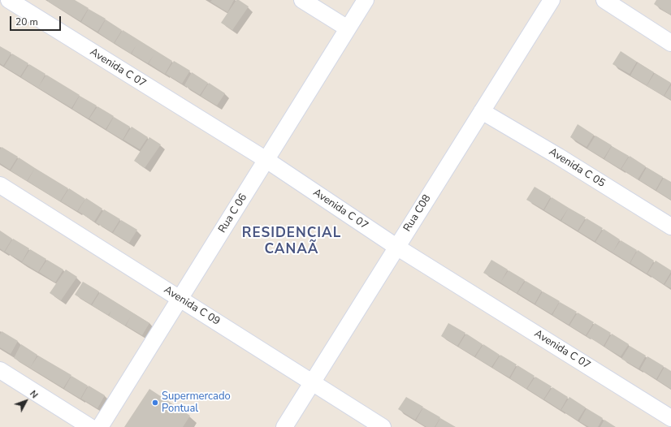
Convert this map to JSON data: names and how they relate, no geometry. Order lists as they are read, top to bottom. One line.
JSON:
{"streets":{"street":["Avenida C 07","Avenida C 05","Rua C 06","Rua C08","Avenida C 09"]},"crossings":[["Avenida C 07","Rua C 06"],["Avenida C 07","Rua C08"],["Avenida C 05","Rua C08"],["Rua C 06","Avenida C 09"],["Rua C08","Avenida C 09"]],"districts":["RESIDENCIAL CANAÃ"],"places":["Supermercado Pontual"],"scale_bar":"20 m","north":"top right"}
